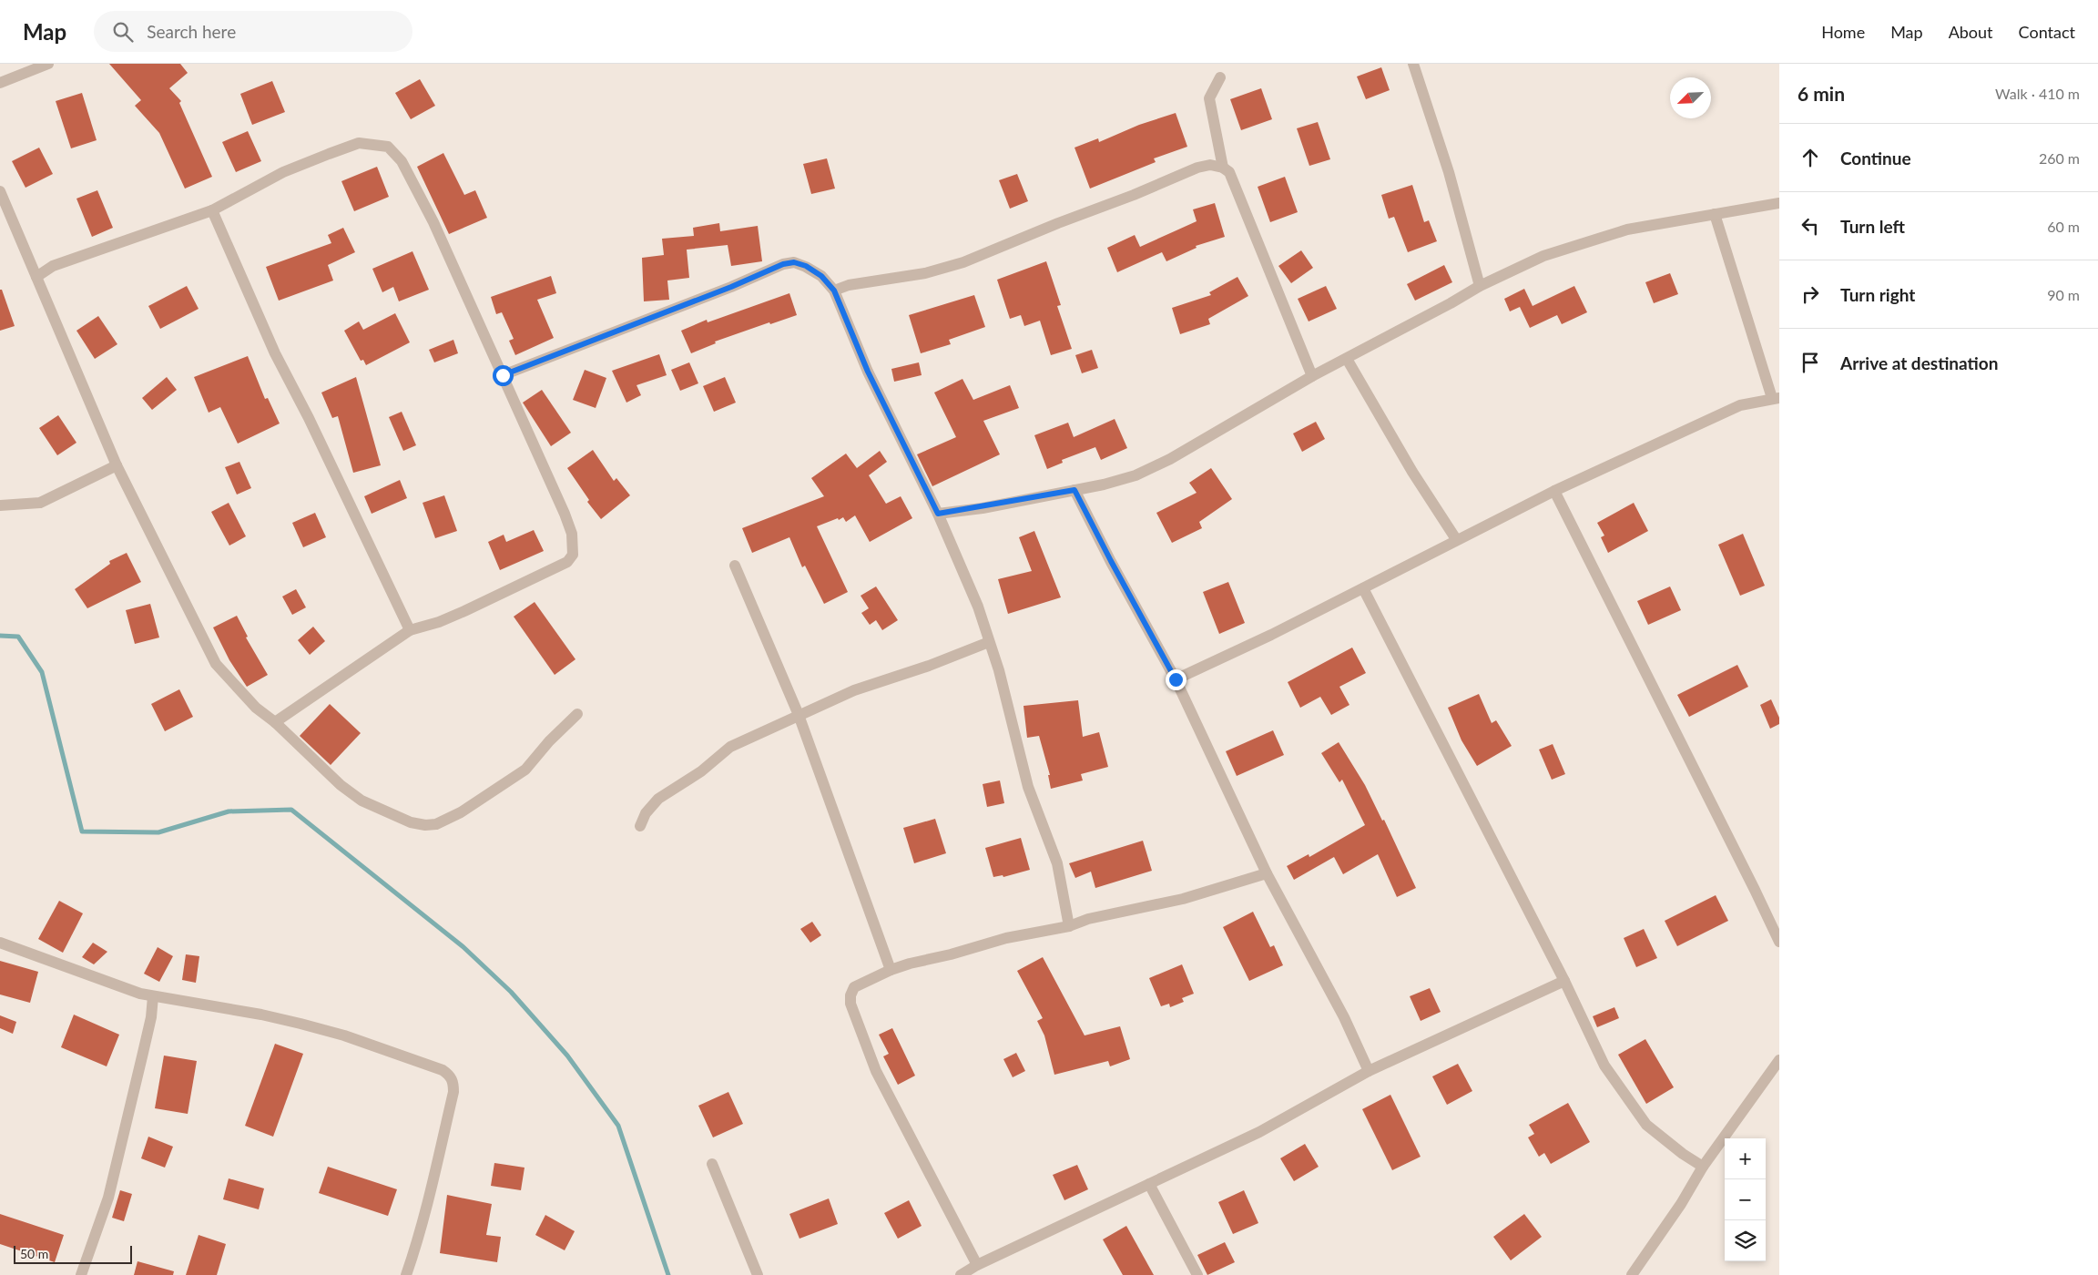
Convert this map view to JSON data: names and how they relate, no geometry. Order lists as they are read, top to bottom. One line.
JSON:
{"scale_bar":"50 m","north":"bottom left","page":{"header":"Map","search":"Search here","nav":["Home","Map","About","Contact"],"heading":["6 min","Walk · 410 m"],"list":[["Continue","260 m"],["Turn left","60 m"],["Turn right","90 m"],"Arrive at destination"],"map_buttons":["+","−"],"scale":"50 m"}}
